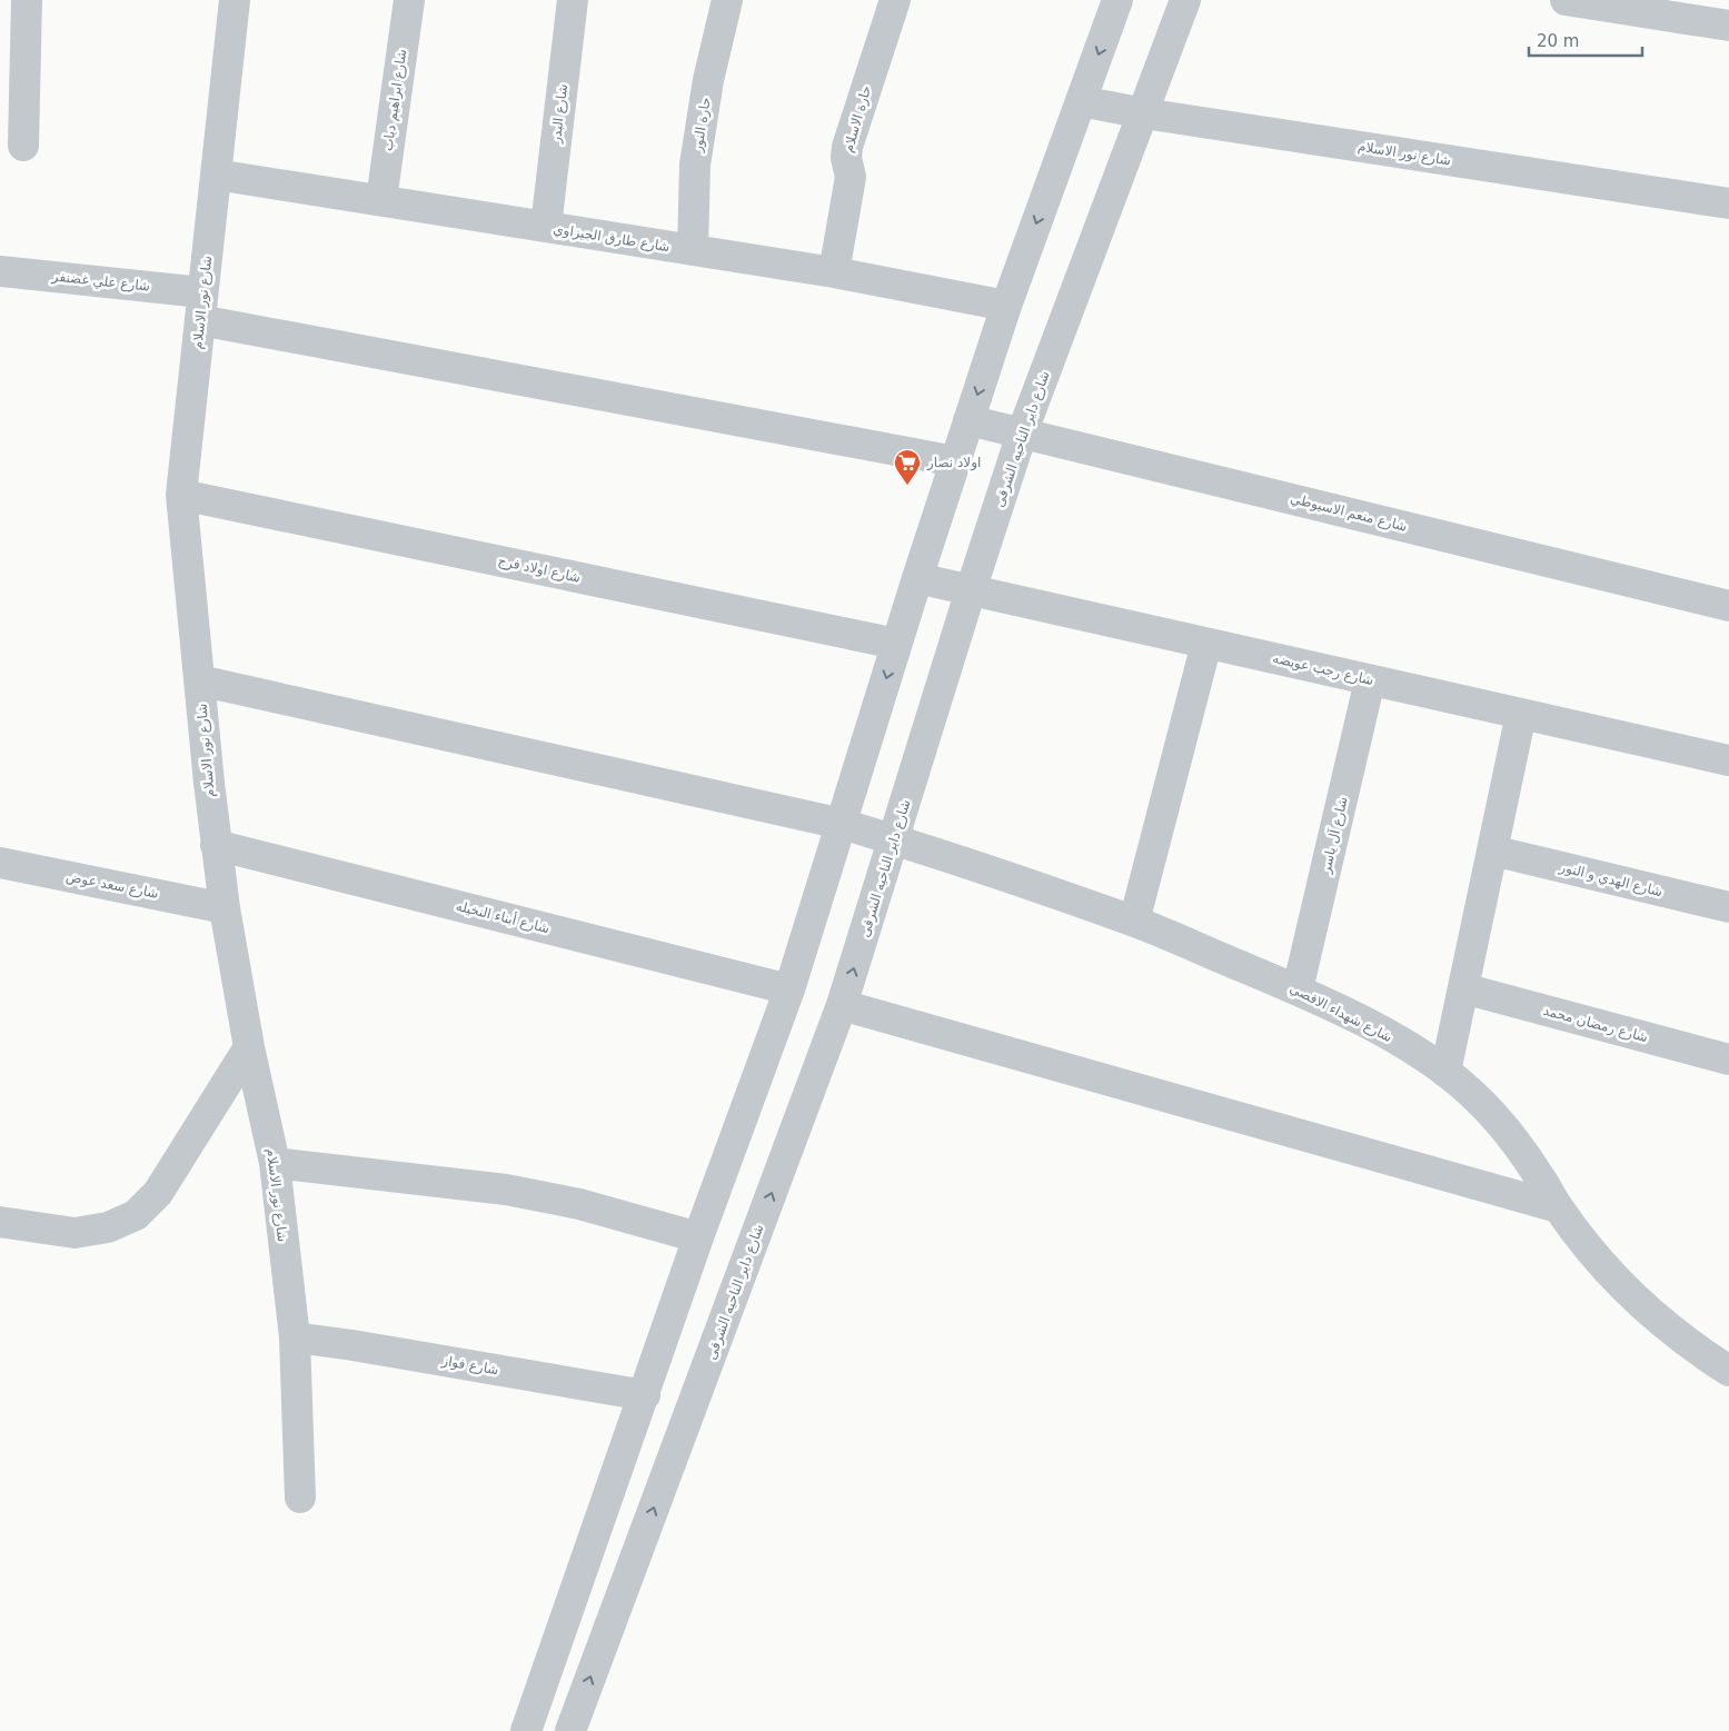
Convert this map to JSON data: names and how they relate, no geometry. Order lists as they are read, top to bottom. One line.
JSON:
{"streets":{"street":["شارع ابراهيم دياب","شارع البدر","حارة الاسلام","حارة النور","شارع نور الاسلام","شارع طارق الجيزاوي","شارع علي غضنفر","شارع داير الناحيه الشرقى","شارع منعم الاسيوطي","شارع اولاد فرج","شارع رجب عويضه","شارع آل ياسر","شارع الهدي و النور","شارع سعد عوض","شارع أبناء النخيله","شارع شهداء الاقصي","شارع رمضان محمد","شارع فواز"]},"crossings":[["شارع ابراهيم دياب","شارع طارق الجيزاوي"],["شارع البدر","شارع طارق الجيزاوي"],["حارة الاسلام","شارع طارق الجيزاوي"],["حارة النور","شارع طارق الجيزاوي"],["شارع نور الاسلام","شارع طارق الجيزاوي"],["شارع نور الاسلام","شارع علي غضنفر"],["شارع نور الاسلام","شارع داير الناحيه الشرقى"],["شارع نور الاسلام","شارع اولاد فرج"],["شارع نور الاسلام","شارع سعد عوض"],["شارع نور الاسلام","شارع أبناء النخيله"],["شارع نور الاسلام","شارع شهداء الاقصي"],["شارع نور الاسلام","شارع فواز"],["شارع داير الناحيه الشرقى","شارع منعم الاسيوطي"],["شارع داير الناحيه الشرقى","شارع رجب عويضه"],["شارع داير الناحيه الشرقى","شارع شهداء الاقصي"],["شارع رجب عويضه","شارع آل ياسر"],["شارع آل ياسر","شارع شهداء الاقصي"]],"places":{"supermarket":["اولاد نصار"]},"scale_bar":"20 m"}
